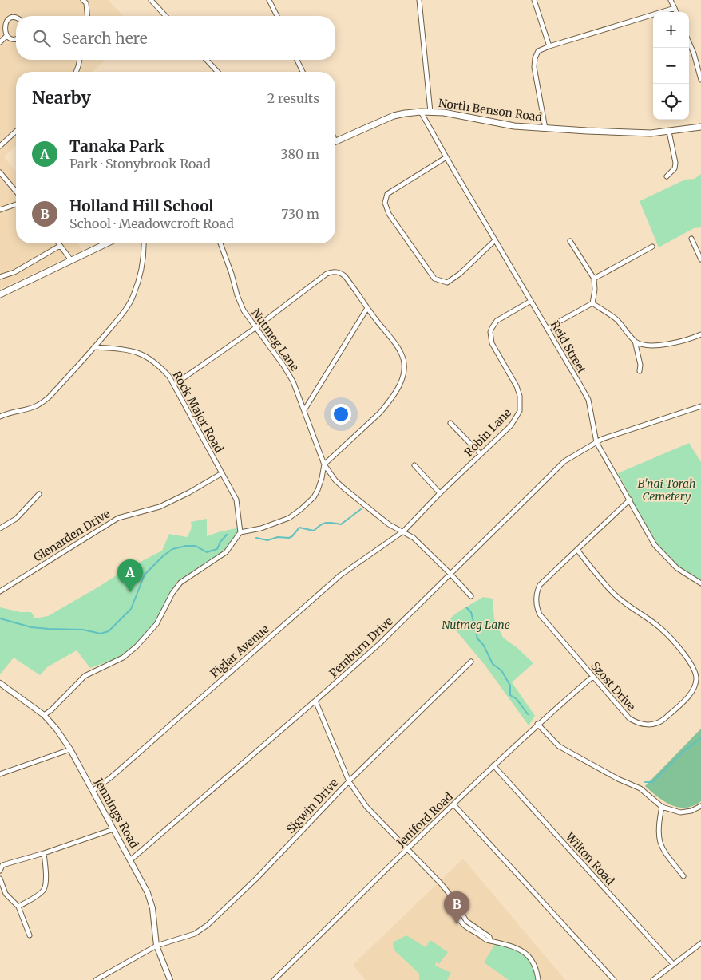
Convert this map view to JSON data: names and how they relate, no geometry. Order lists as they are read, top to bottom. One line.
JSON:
{"streets":{"main road":["North Benson Road"],"street":["Nutmeg Lane","Reid Street","Rock Major Road","Robin Lane","Glenarden Drive","Pemburn Drive","Figlar Avenue","Szost Drive","Sigwin Drive","Jennings Road","Jeniford Road","Wilton Road"]},"crossings":[["North Benson Road","Reid Street"],["Nutmeg Lane","Robin Lane"],["Nutmeg Lane","Pemburn Drive"],["Nutmeg Lane","Figlar Avenue"],["Reid Street","Robin Lane"],["Reid Street","Pemburn Drive"],["Reid Street","Szost Drive"],["Rock Major Road","Glenarden Drive"],["Robin Lane","Figlar Avenue"],["Pemburn Drive","Jennings Road"],["Figlar Avenue","Jennings Road"],["Szost Drive","Jeniford Road"],["Sigwin Drive","Jennings Road"],["Jeniford Road","Wilton Road"]],"parks":["B'nai Torah Cemetery","Nutmeg Lane"],"page":{"map_buttons":["+","−"],"search":"Search here","heading":["Nearby","2 results"],"list":[{"mark":"A","name":"Tanaka Park","note":"Park · Stonybrook Road","value":"380 m"},{"mark":"B","name":"Holland Hill School","note":"School · Meadowcroft Road","value":"730 m"}],"pins":["A","B"]}}
